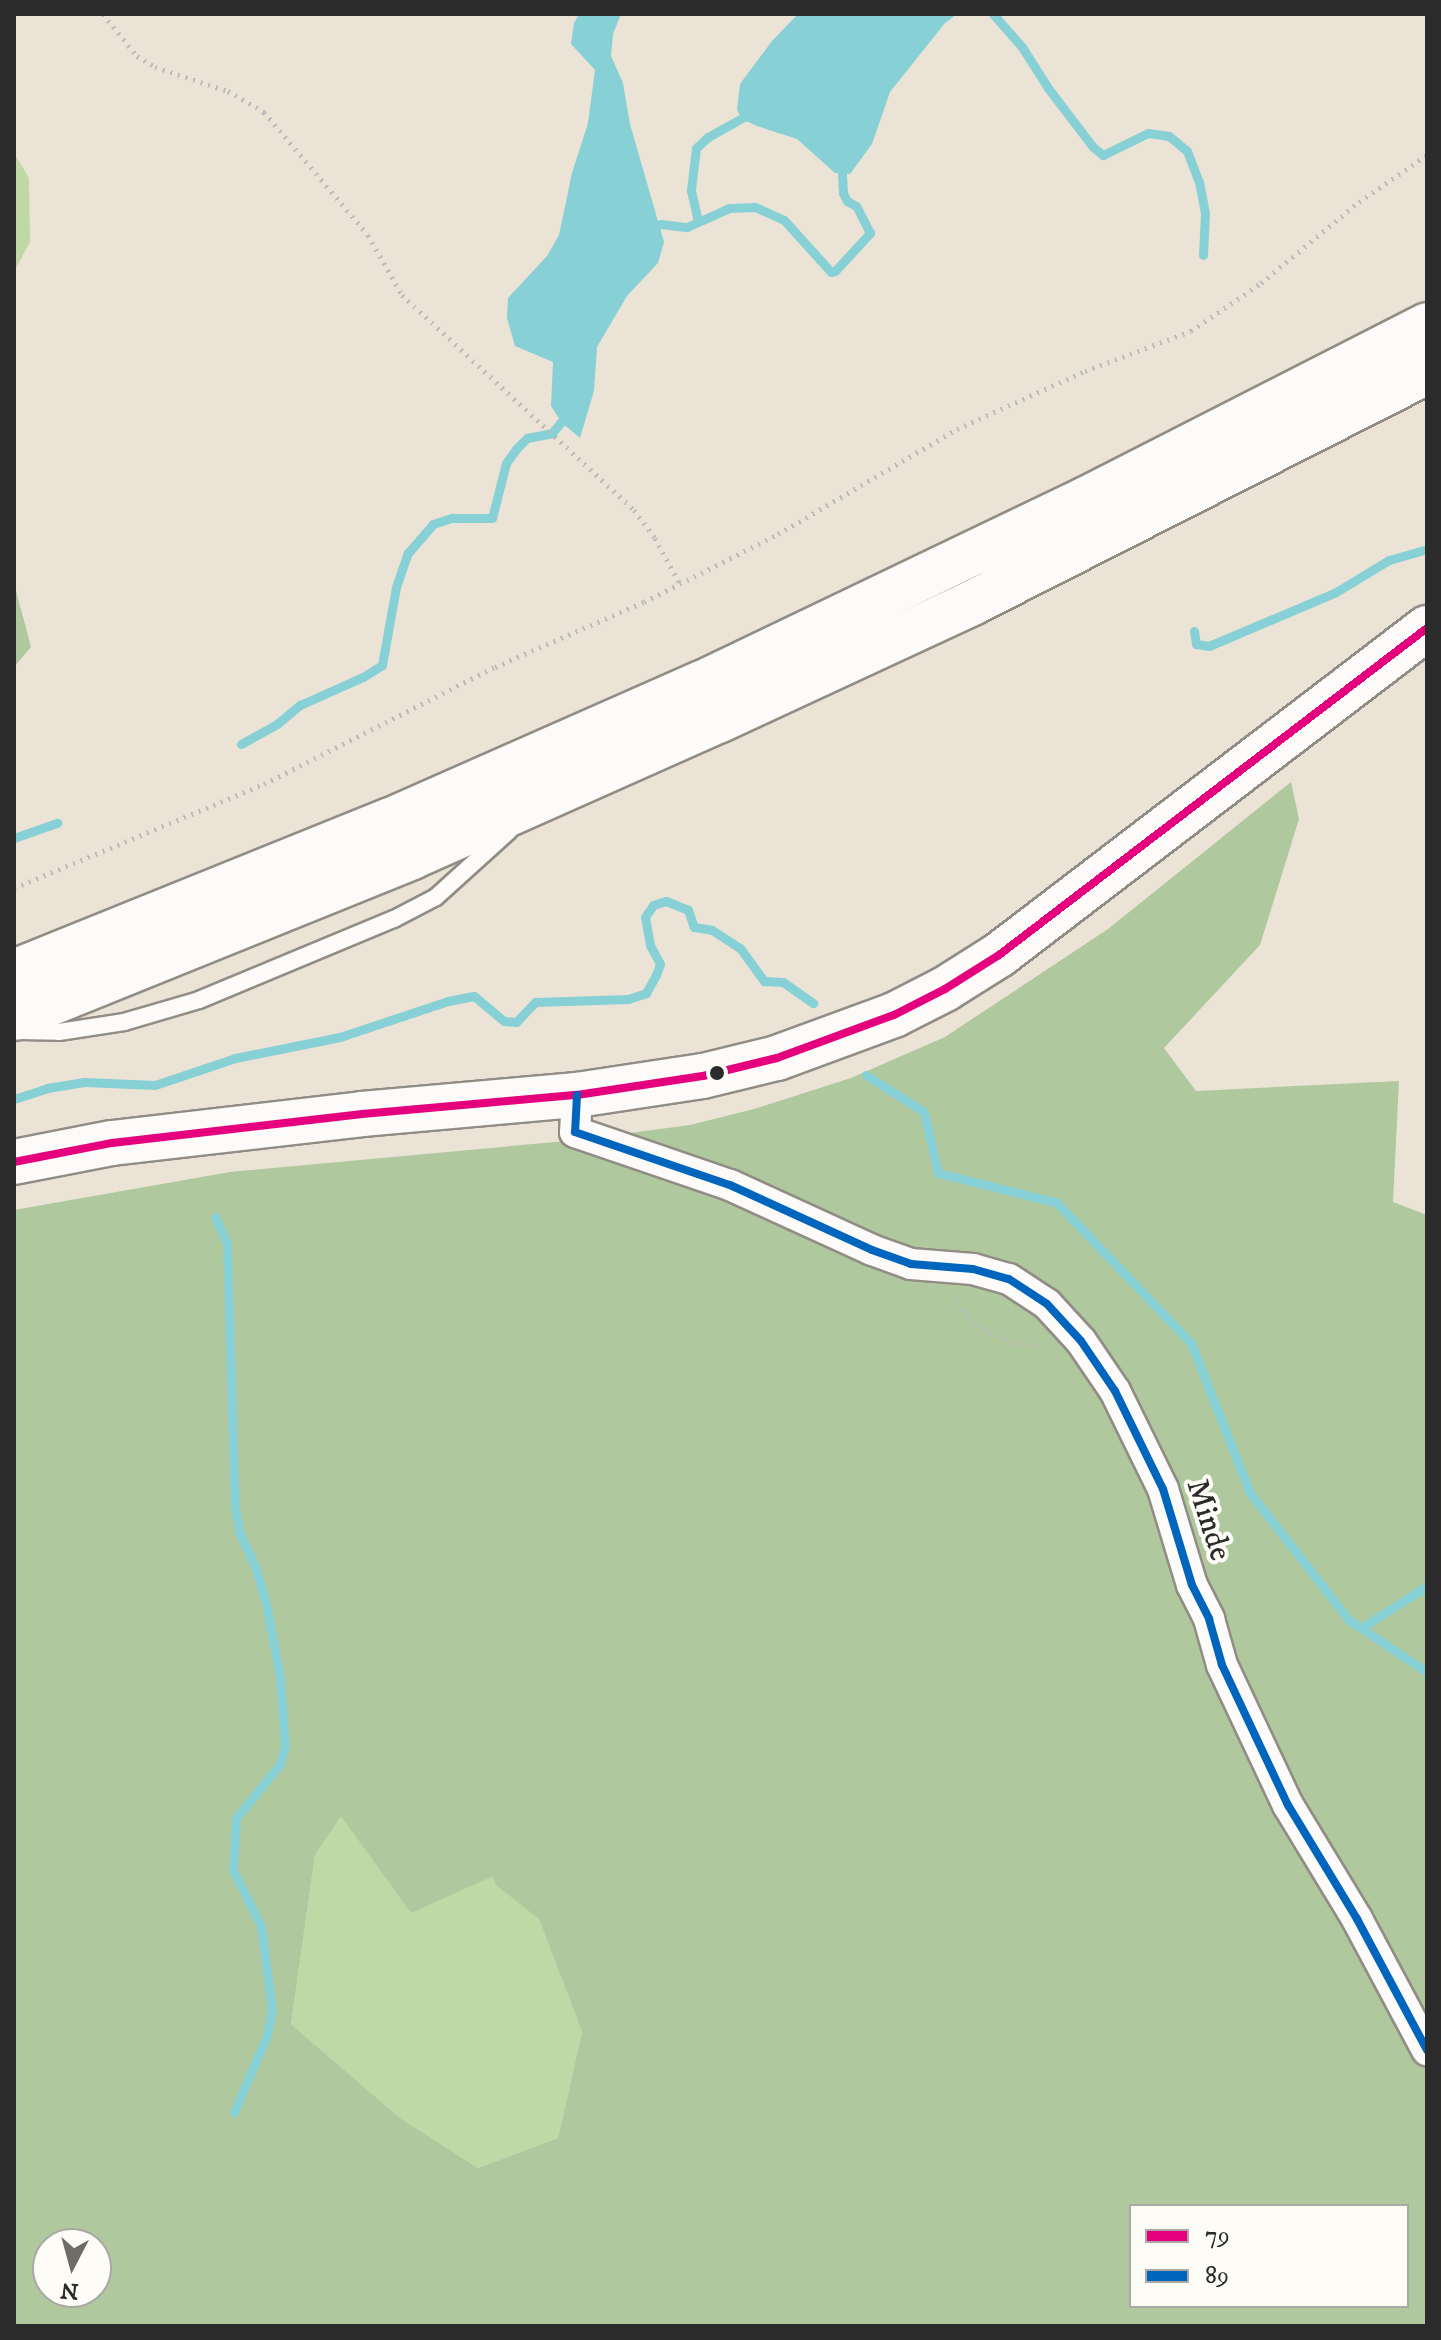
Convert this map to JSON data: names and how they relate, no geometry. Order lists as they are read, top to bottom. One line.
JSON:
{"streets":{"street":["Minde"]},"lines":["transit line 79","transit line 89"],"legend":["79","89"],"north":"bottom"}
